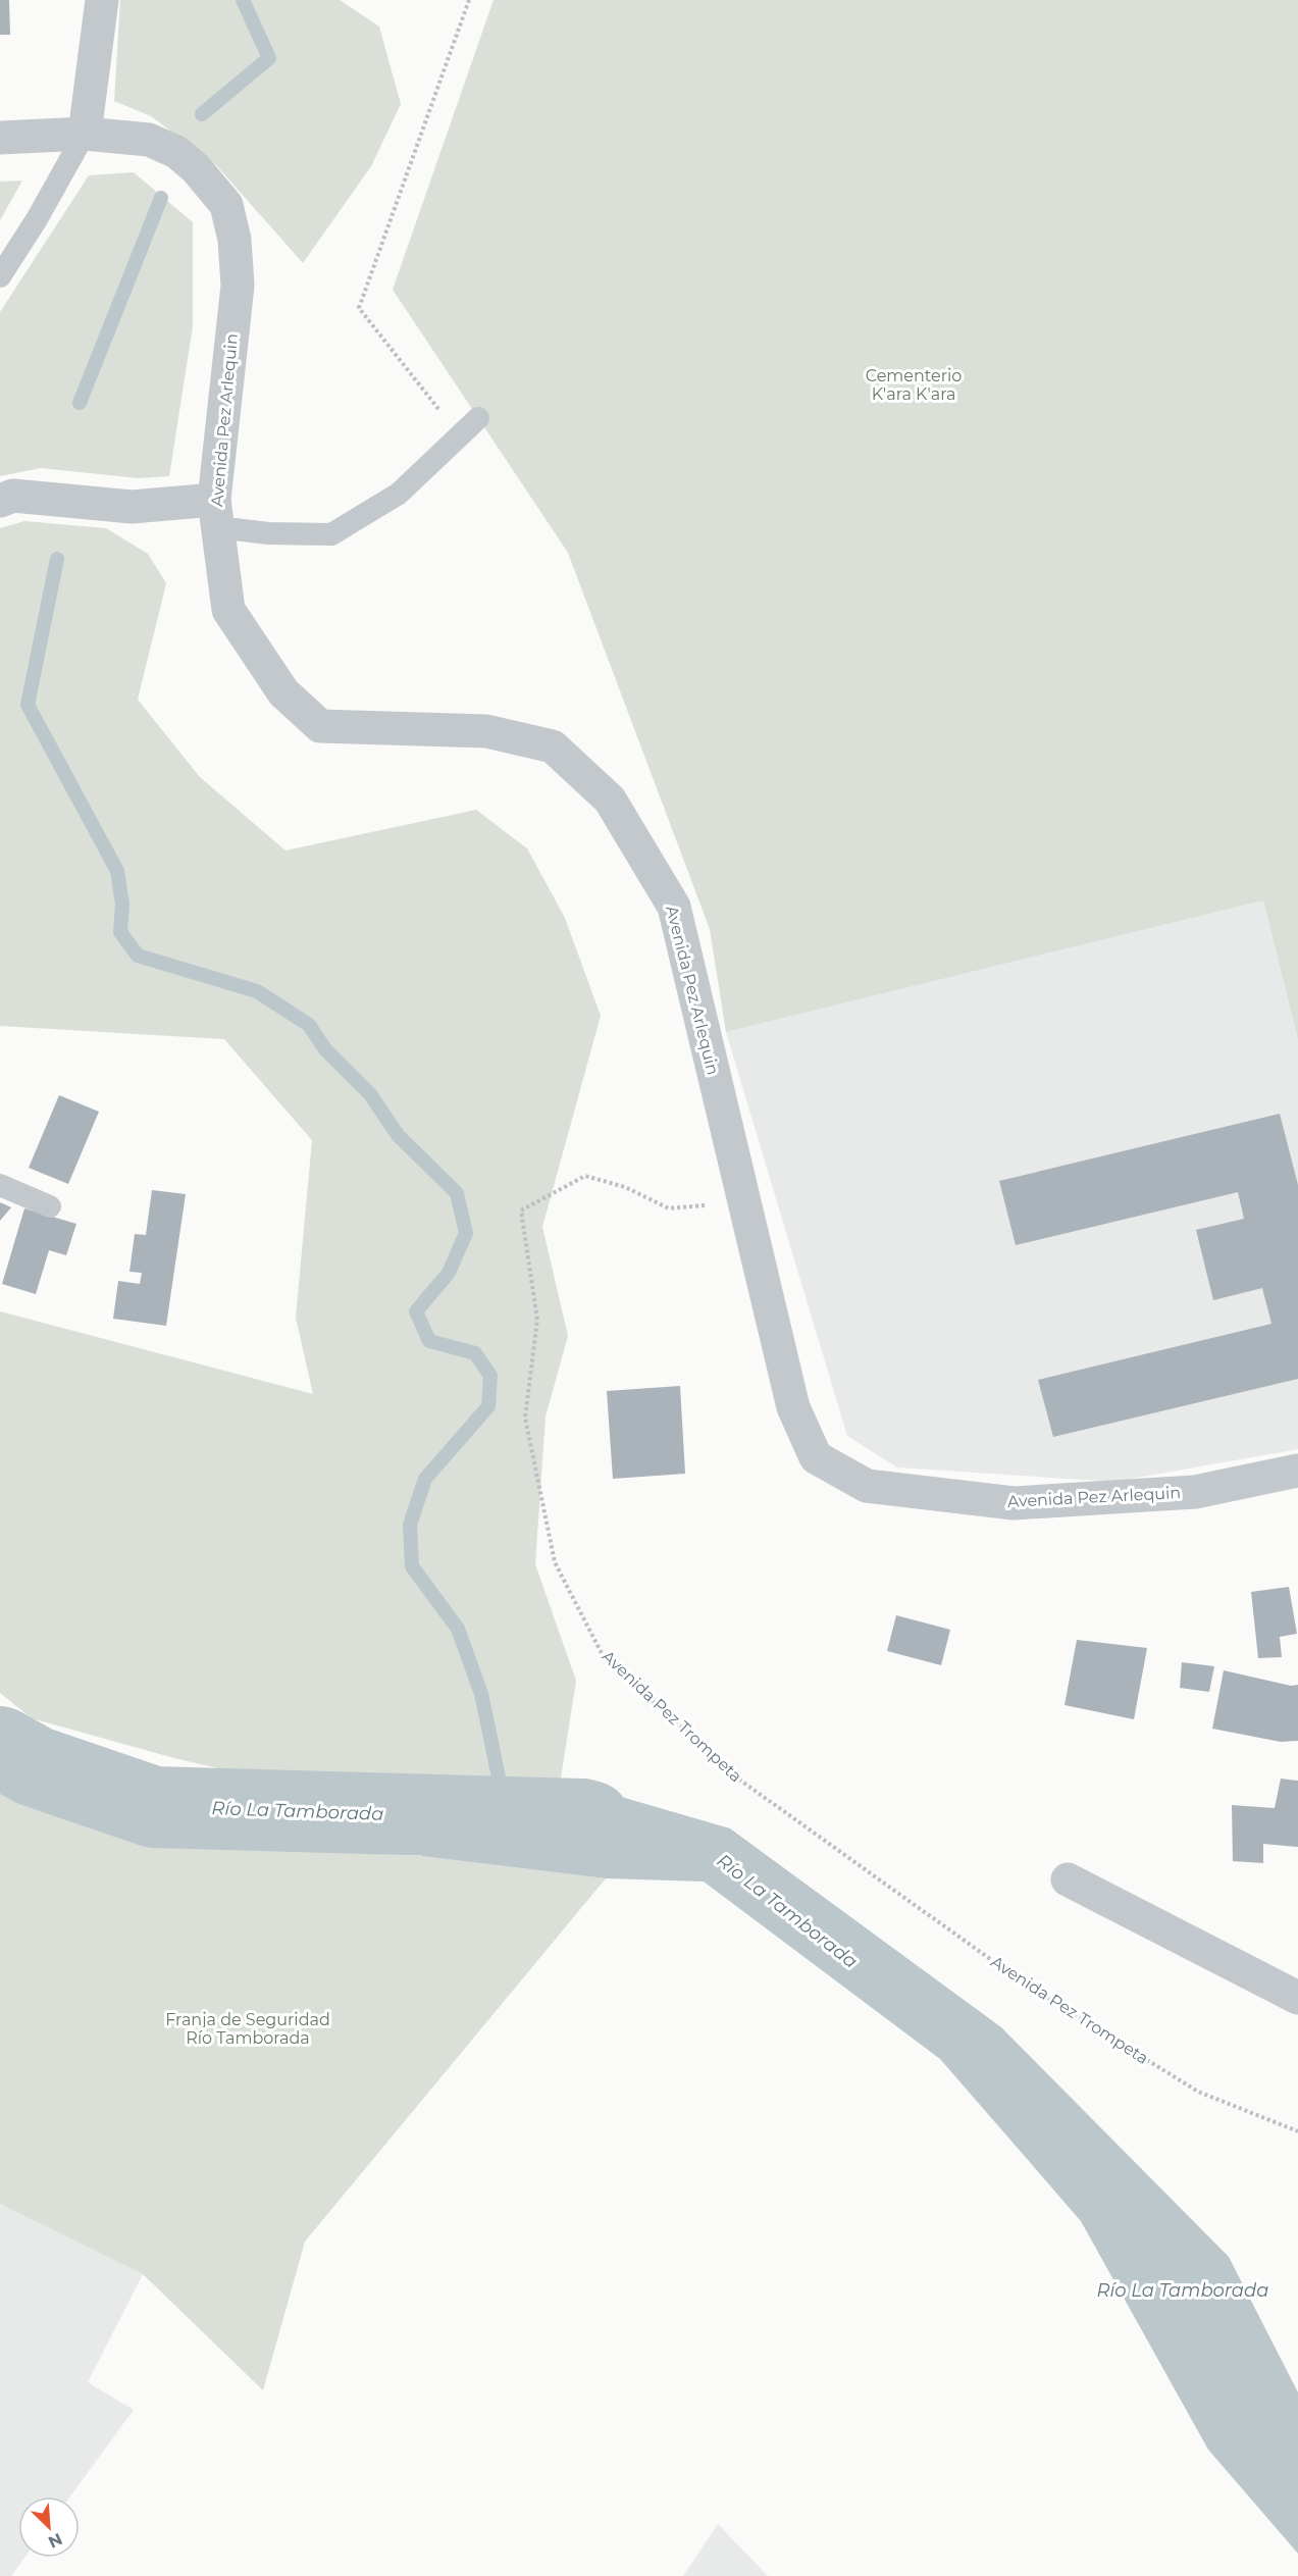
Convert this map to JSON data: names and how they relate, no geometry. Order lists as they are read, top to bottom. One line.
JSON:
{"streets":{"street":["Avenida Pez Arlequin"],"path":["Avenida Pez Trompeta"]},"crossings":[["Avenida Pez Arlequin","Avenida Pez Trompeta"]],"water":["Río La Tamborada"],"parks":["Cementerio K'ara K'ara","Franja de Seguridad Río Tamborada"],"north":"bottom right"}
